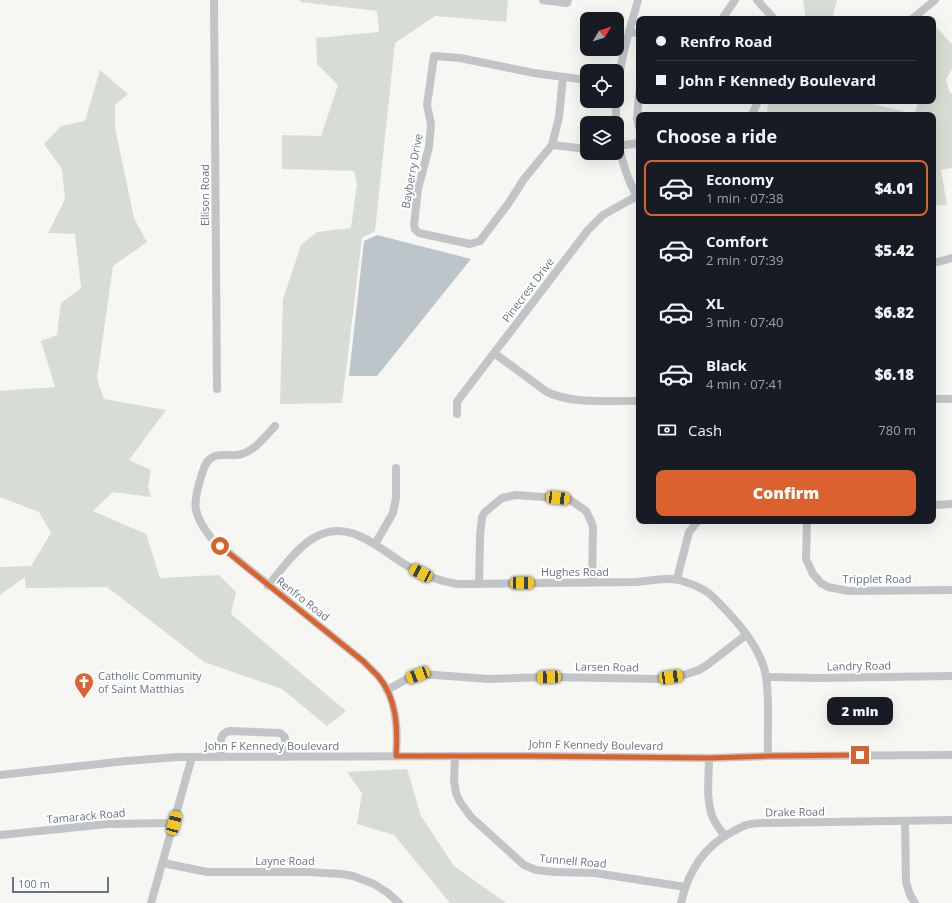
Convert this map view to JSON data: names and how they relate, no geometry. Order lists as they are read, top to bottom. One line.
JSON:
{"streets":{"street":["Bayberry Drive","Ellison Road","Pinecrest Drive","Hughes Road","Tripplet Road","Renfro Road","Landry Road","Larsen Road","John F Kennedy Boulevard","Drake Road","Tamarack Road","Layne Road","Tunnell Road"]},"crossings":[["Hughes Road","Renfro Road"],["Hughes Road","Landry Road"],["Hughes Road","Larsen Road"],["Hughes Road","John F Kennedy Boulevard"],["Renfro Road","Larsen Road"],["Renfro Road","John F Kennedy Boulevard"],["John F Kennedy Boulevard","Tunnell Road"],["Drake Road","Tunnell Road"]],"places":{"church":["Catholic Community of Saint Matthias"]},"scale_bar":"100 m","north":"top right","page":{"banner":["Renfro Road","John F Kennedy Boulevard"],"heading":"Choose a ride","list":[{"name":"Economy","note":"1 min · 07:38","value":"$4.01"},{"name":"Comfort","note":"2 min · 07:39","value":"$5.42"},{"name":"XL","note":"3 min · 07:40","value":"$6.82"},{"name":"Black","note":"4 min · 07:41","value":"$6.18"}],"pay":["Cash","780 m"],"buttons":"Confirm","bubble":"2 min","scale":"100 m"}}
